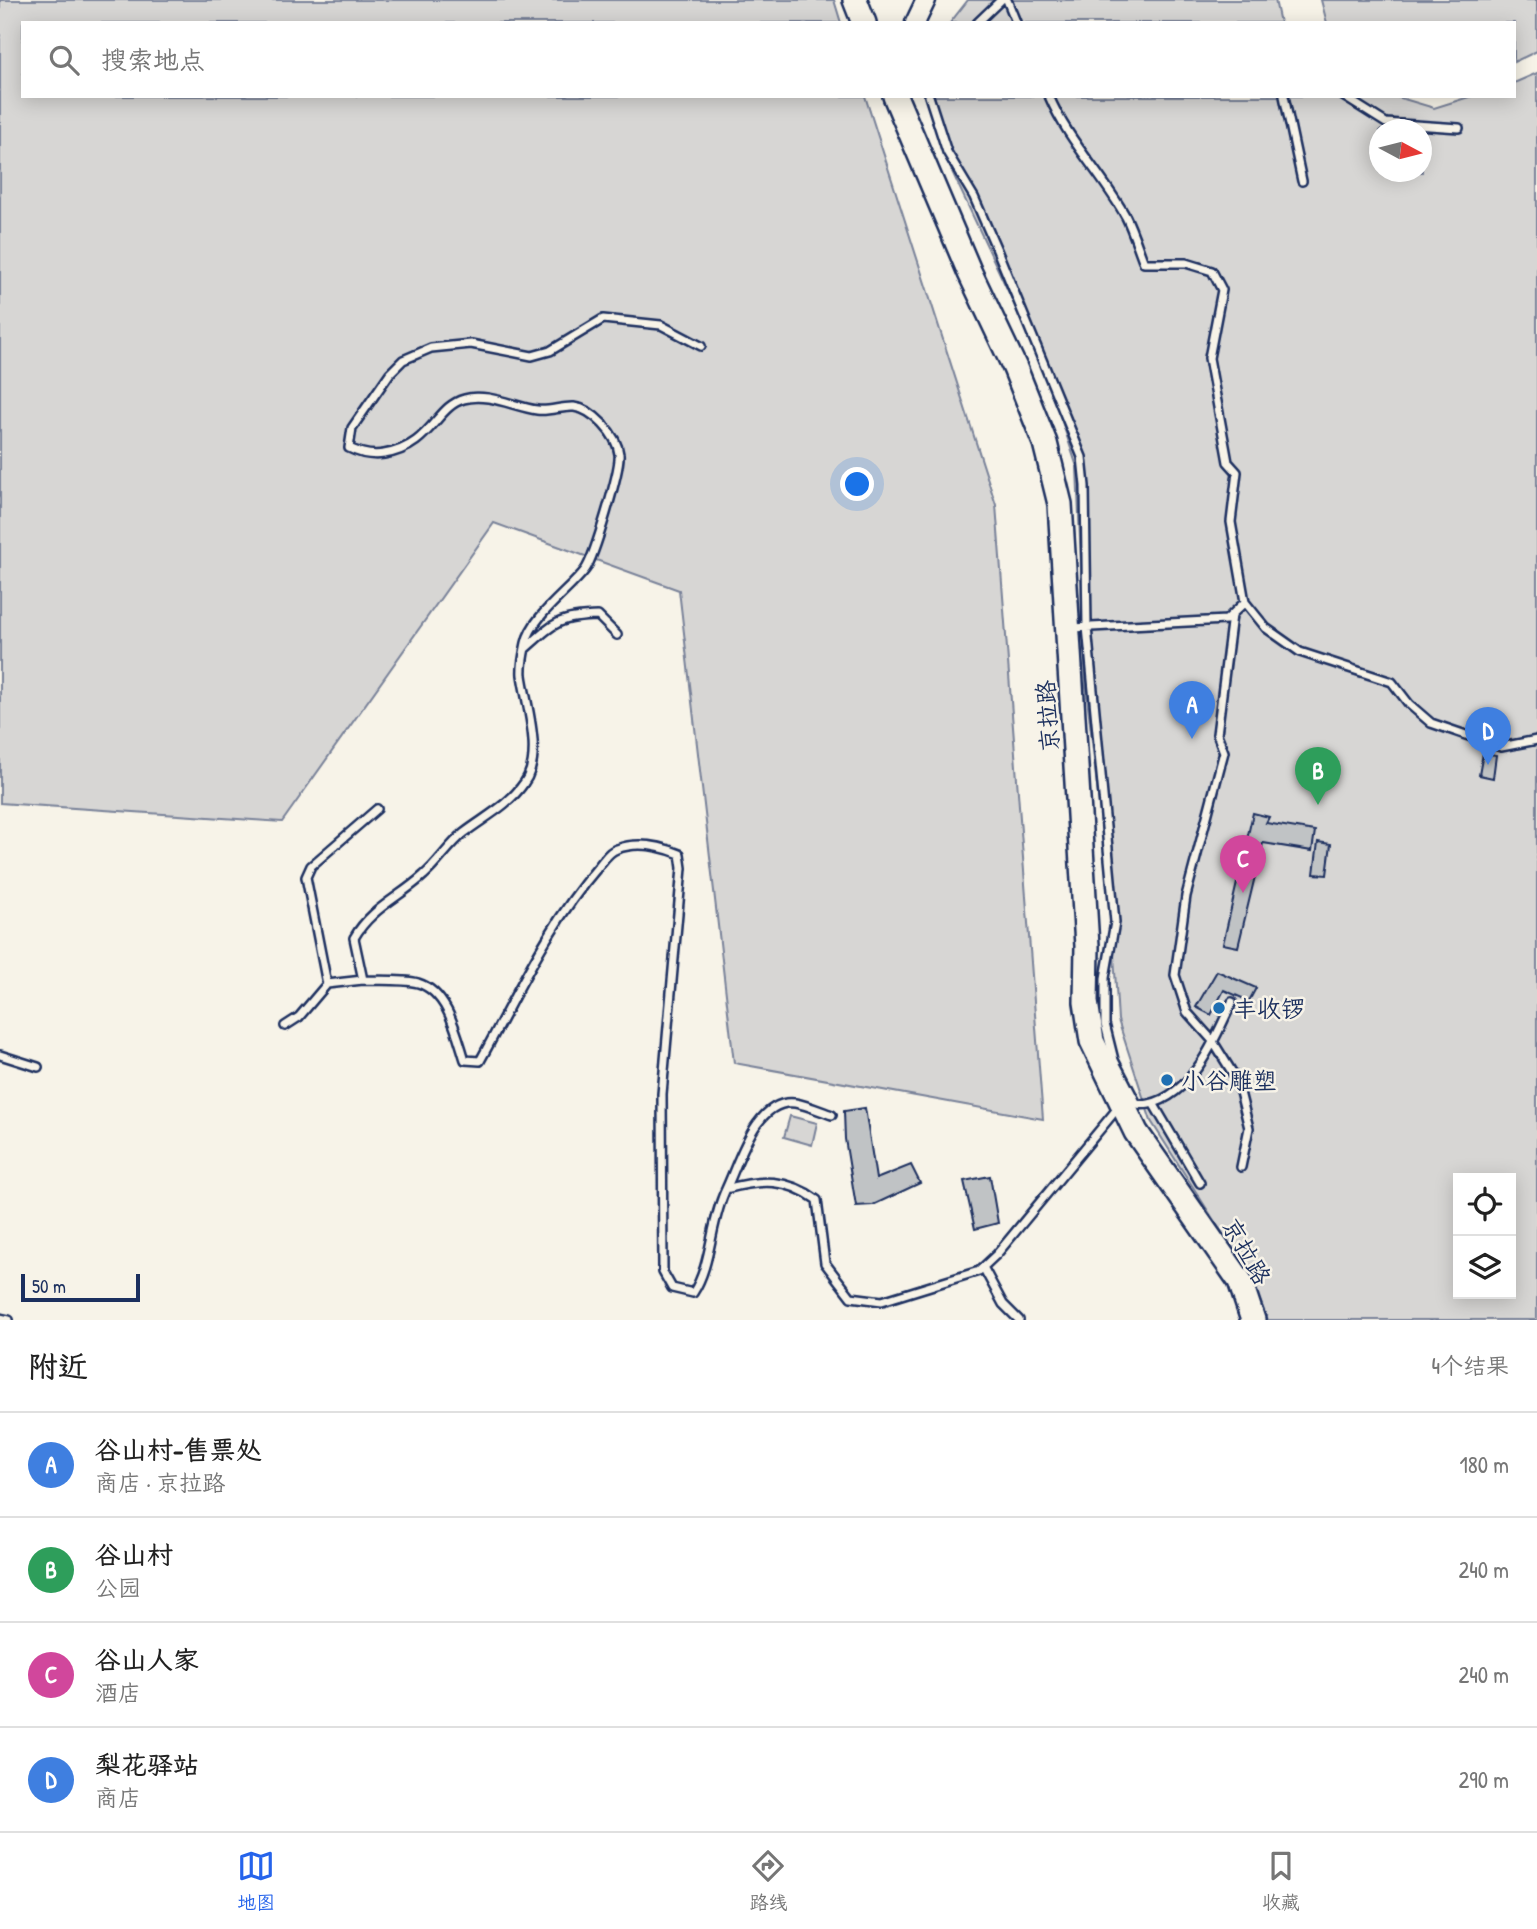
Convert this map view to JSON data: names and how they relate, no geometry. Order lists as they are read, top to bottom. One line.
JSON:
{"streets":{"highway":["京拉路"]},"places":["丰收锣","小谷雕塑"],"scale_bar":"50 m","north":"right","page":{"search":"搜索地点","pins":["A","D","B","C"],"scale":"50 m","heading":["附近","4个结果"],"list":[{"mark":"A","name":"谷山村-售票处","note":"商店 · 京拉路","value":"180 m"},{"mark":"B","name":"谷山村","note":"公园","value":"240 m"},{"mark":"C","name":"谷山人家","note":"酒店","value":"240 m"},{"mark":"D","name":"梨花驿站","note":"商店","value":"290 m"}],"nav":["地图","路线","收藏"]}}
